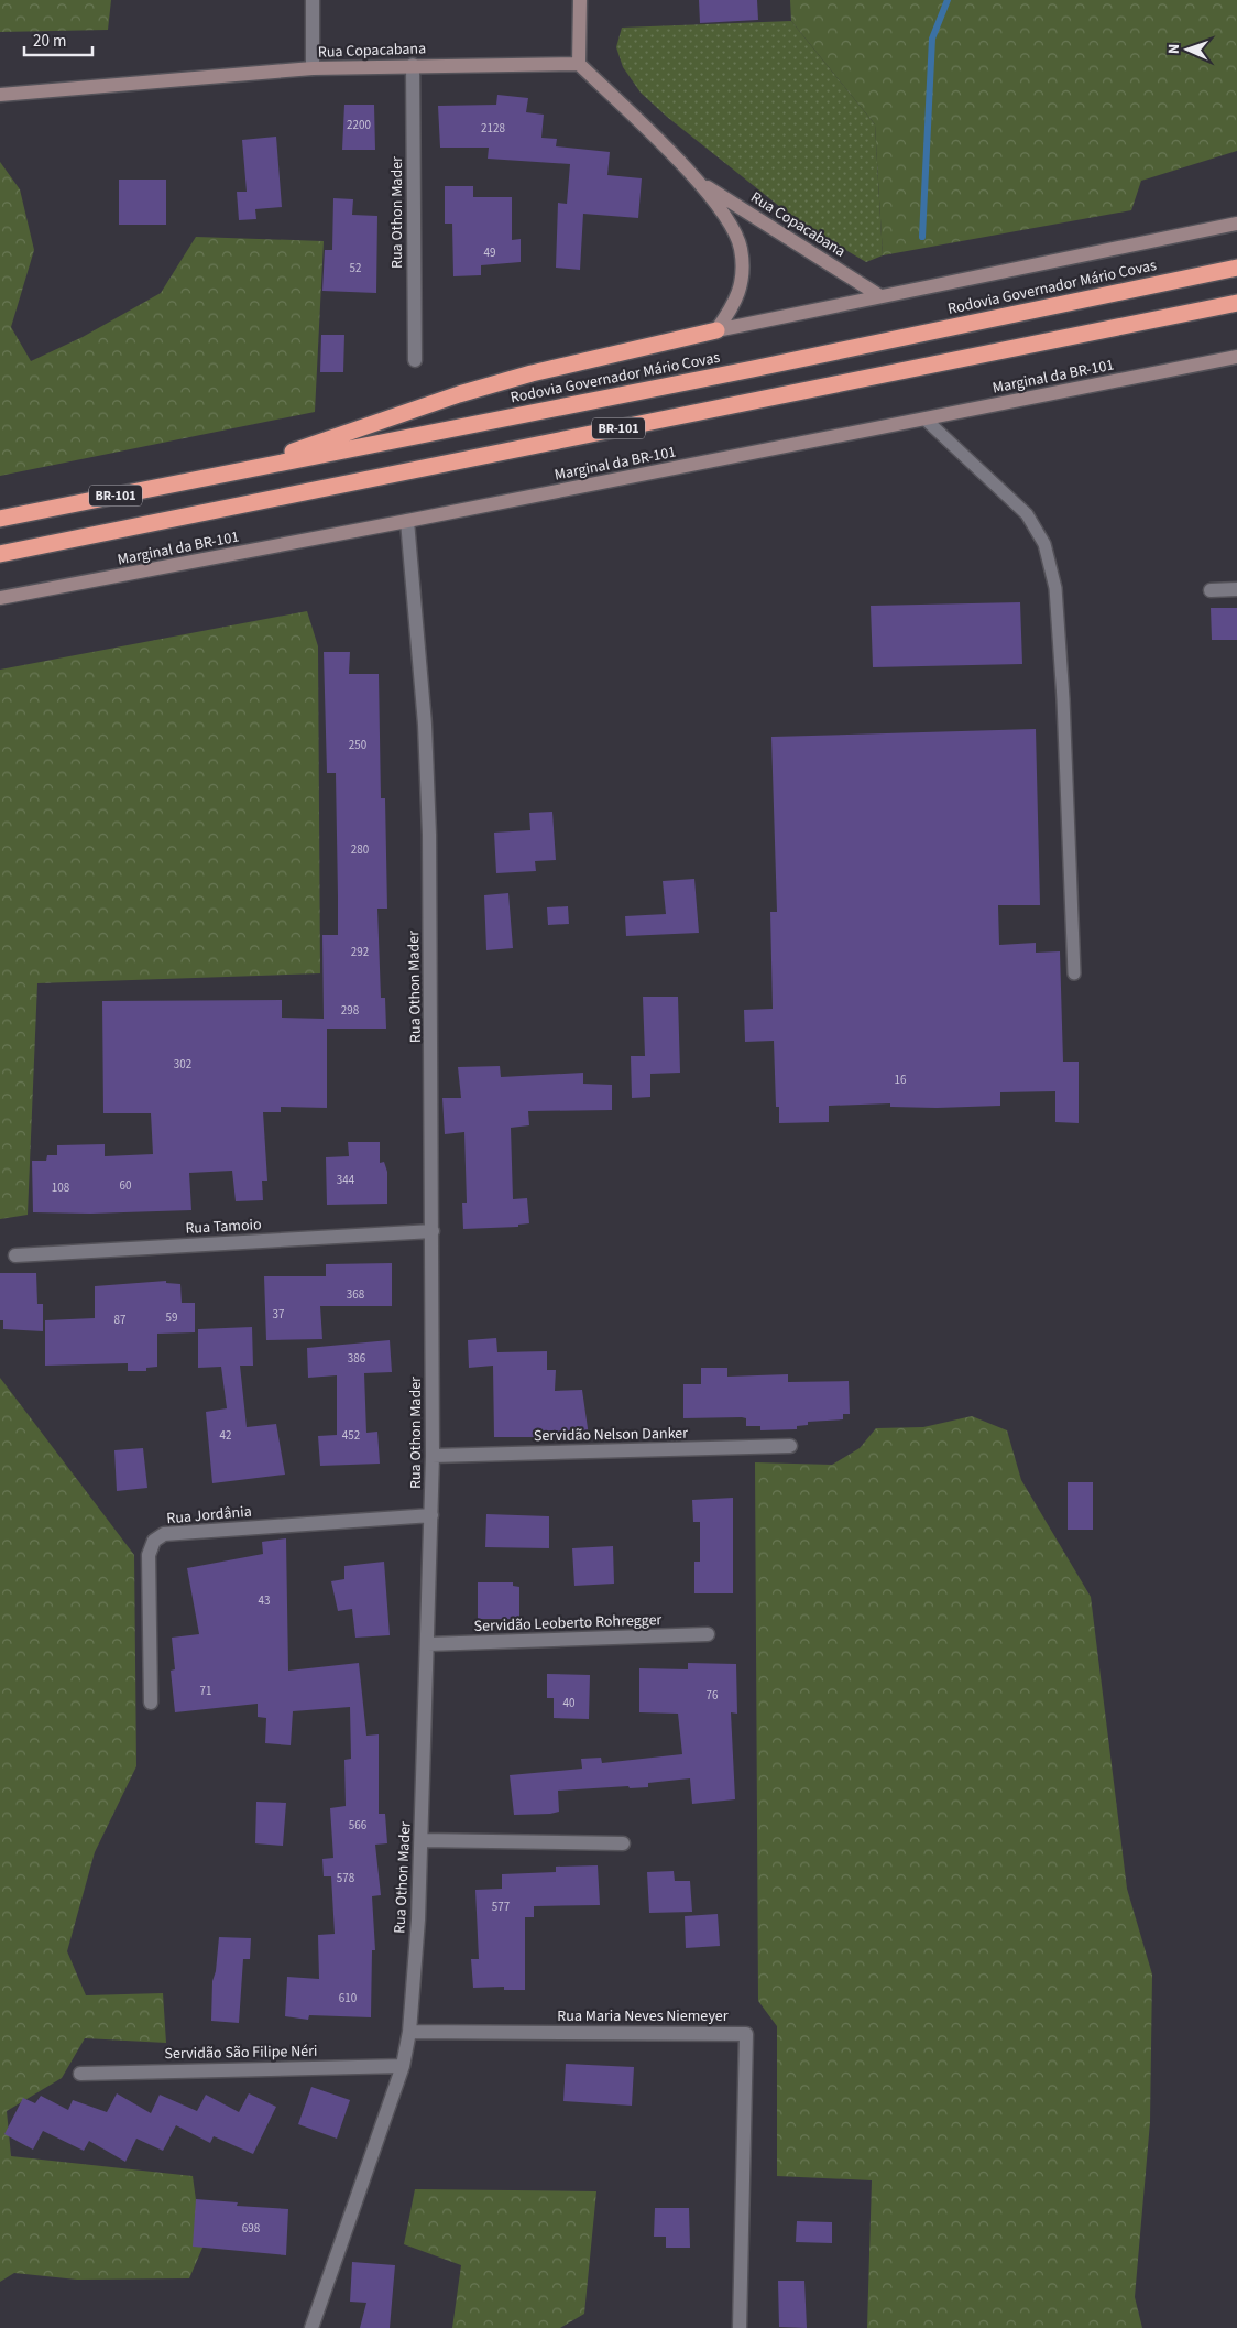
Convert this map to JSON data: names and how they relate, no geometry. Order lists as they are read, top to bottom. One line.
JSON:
{"streets":{"highway":["Rodovia Governador Mário Covas","BR-101"],"main road":["Rua Copacabana","Marginal da BR-101"],"street":["Rua Othon Mader","Rua Tamoio","Servidão Nelson Danker","Rua Jordânia","Servidão Leoberto Rohregger","Rua Maria Neves Niemeyer","Servidão São Filipe Néri"]},"crossings":[["Rua Copacabana","Rua Othon Mader"],["Rua Othon Mader","Marginal da BR-101"],["Rua Othon Mader","Rua Tamoio"],["Rua Othon Mader","Servidão Nelson Danker"],["Rua Othon Mader","Rua Jordânia"],["Rua Othon Mader","Servidão Leoberto Rohregger"],["Rua Othon Mader","Rua Maria Neves Niemeyer"],["Rua Othon Mader","Servidão São Filipe Néri"]],"house_numbers":["2200","2128","49","52","250","280","292","298","302","16","344","60","108","368","37","59","87","386","42","452","43","71","76","40","566","578","577","610","698"],"scale_bar":"20 m","north":"left"}
